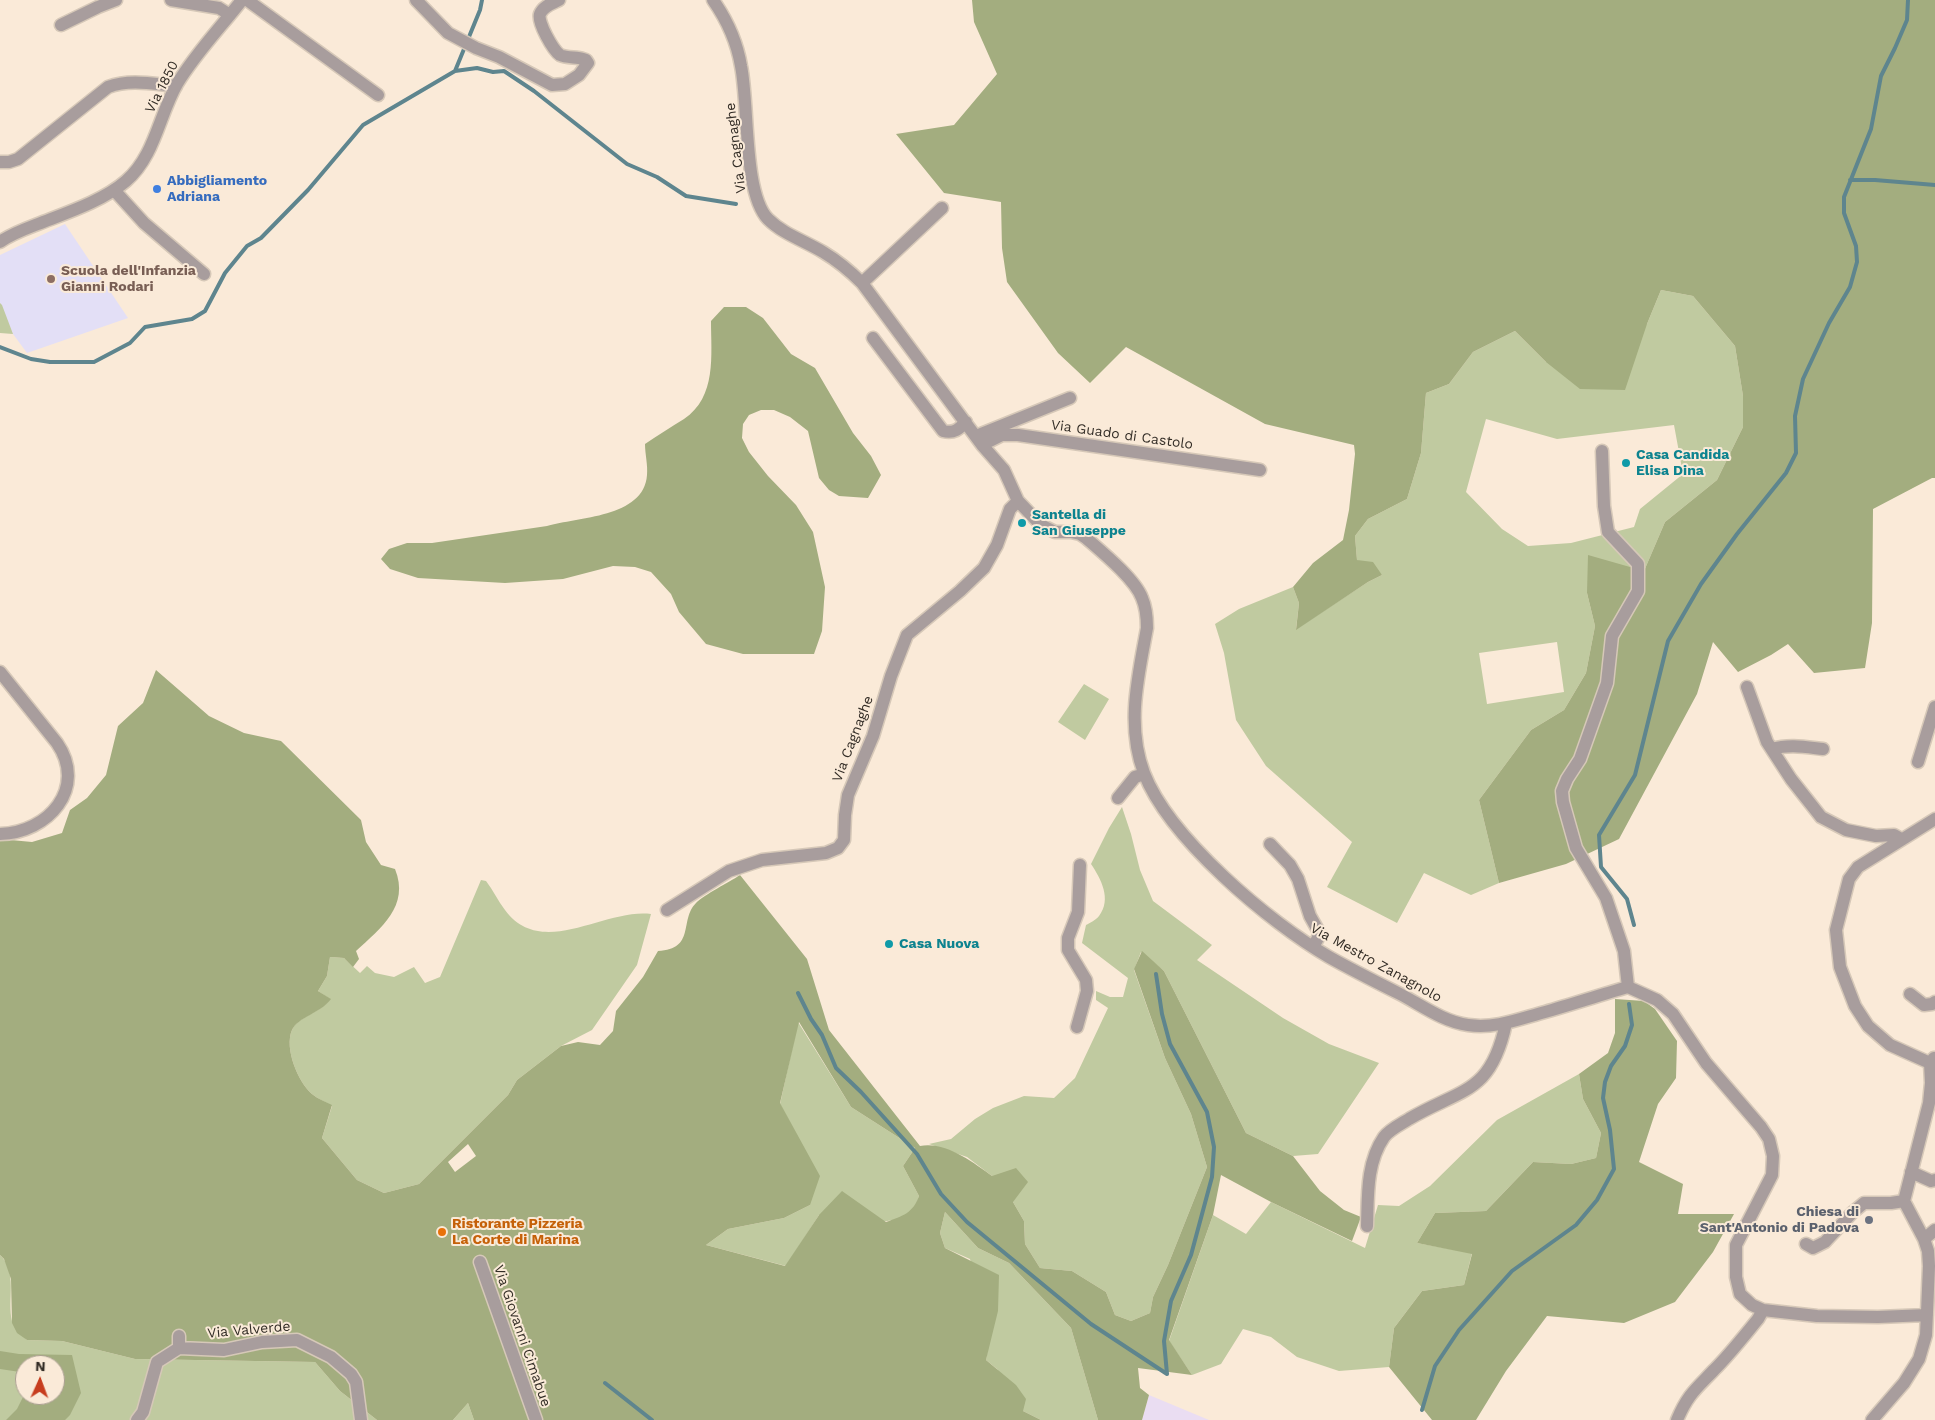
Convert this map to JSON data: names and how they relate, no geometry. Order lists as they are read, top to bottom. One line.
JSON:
{"streets":{"street":["Via 1850","Via Cagnaghe","Via Guado di Castolo","Via Mestro Zanagnolo","Via Valverde","Via Giovanni Cimabue"]},"crossings":[["Via Cagnaghe","Via Guado di Castolo"],["Via Cagnaghe","Via Mestro Zanagnolo"]],"places":["Abbigliamento Adriana","Scuola dell'Infanzia Gianni Rodari","Casa Candida Elisa Dina","Santella di San Giuseppe","Casa Nuova","Chiesa di Sant'Antonio di Padova","Ristorante Pizzeria La Corte di Marina"],"north":"top"}
